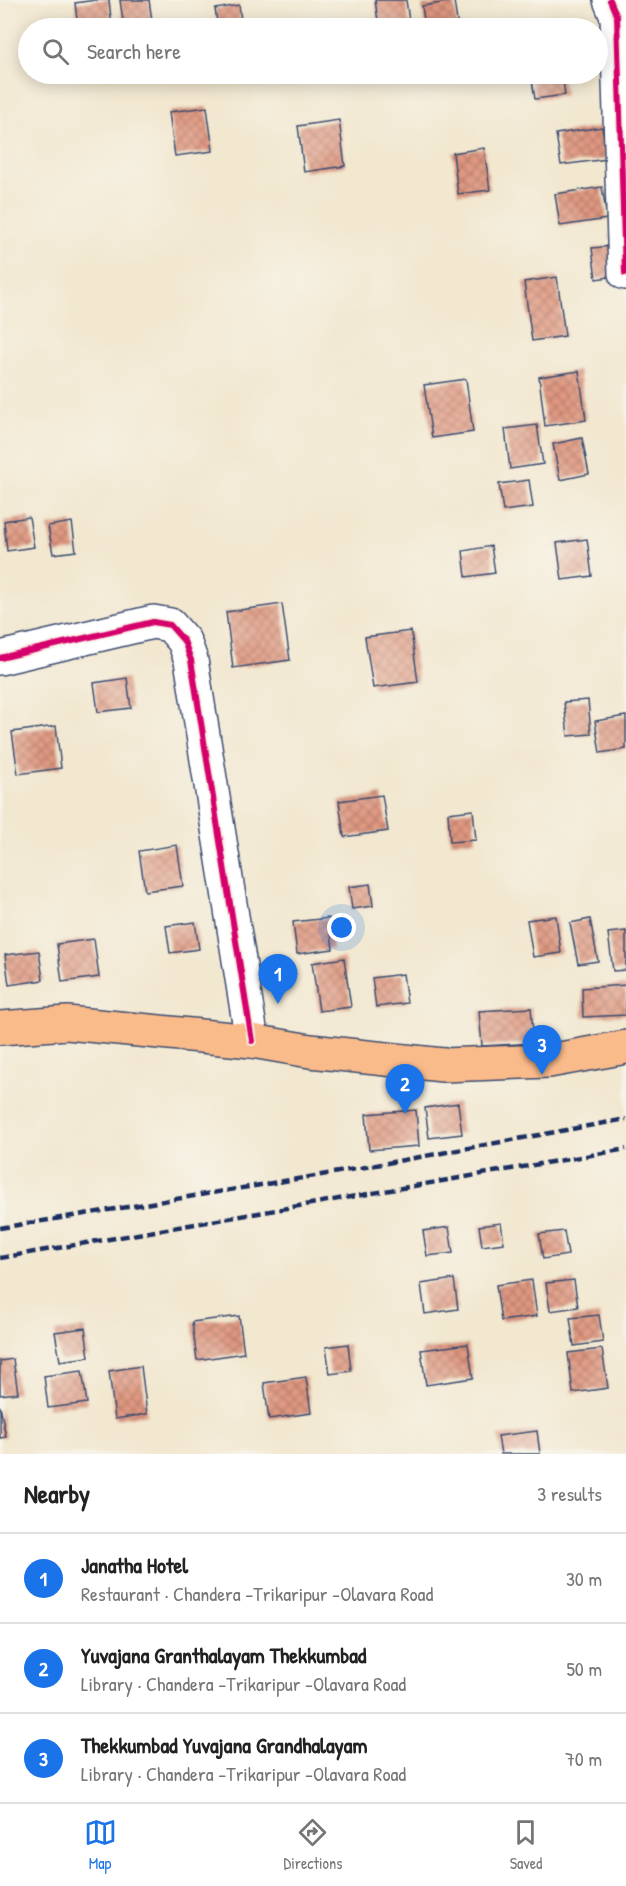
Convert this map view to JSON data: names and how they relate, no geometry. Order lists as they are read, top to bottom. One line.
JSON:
{"page":{"search":"Search here","pins":["1","3","2"],"heading":["Nearby","3 results"],"list":[{"mark":"1","name":"Janatha Hotel","note":"Restaurant · Chandera -Trikaripur -Olavara Road","value":"30 m"},{"mark":"2","name":"Yuvajana Granthalayam Thekkumbad","note":"Library · Chandera -Trikaripur -Olavara Road","value":"50 m"},{"mark":"3","name":"Thekkumbad Yuvajana Grandhalayam","note":"Library · Chandera -Trikaripur -Olavara Road","value":"70 m"}],"nav":["Map","Directions","Saved"]}}
